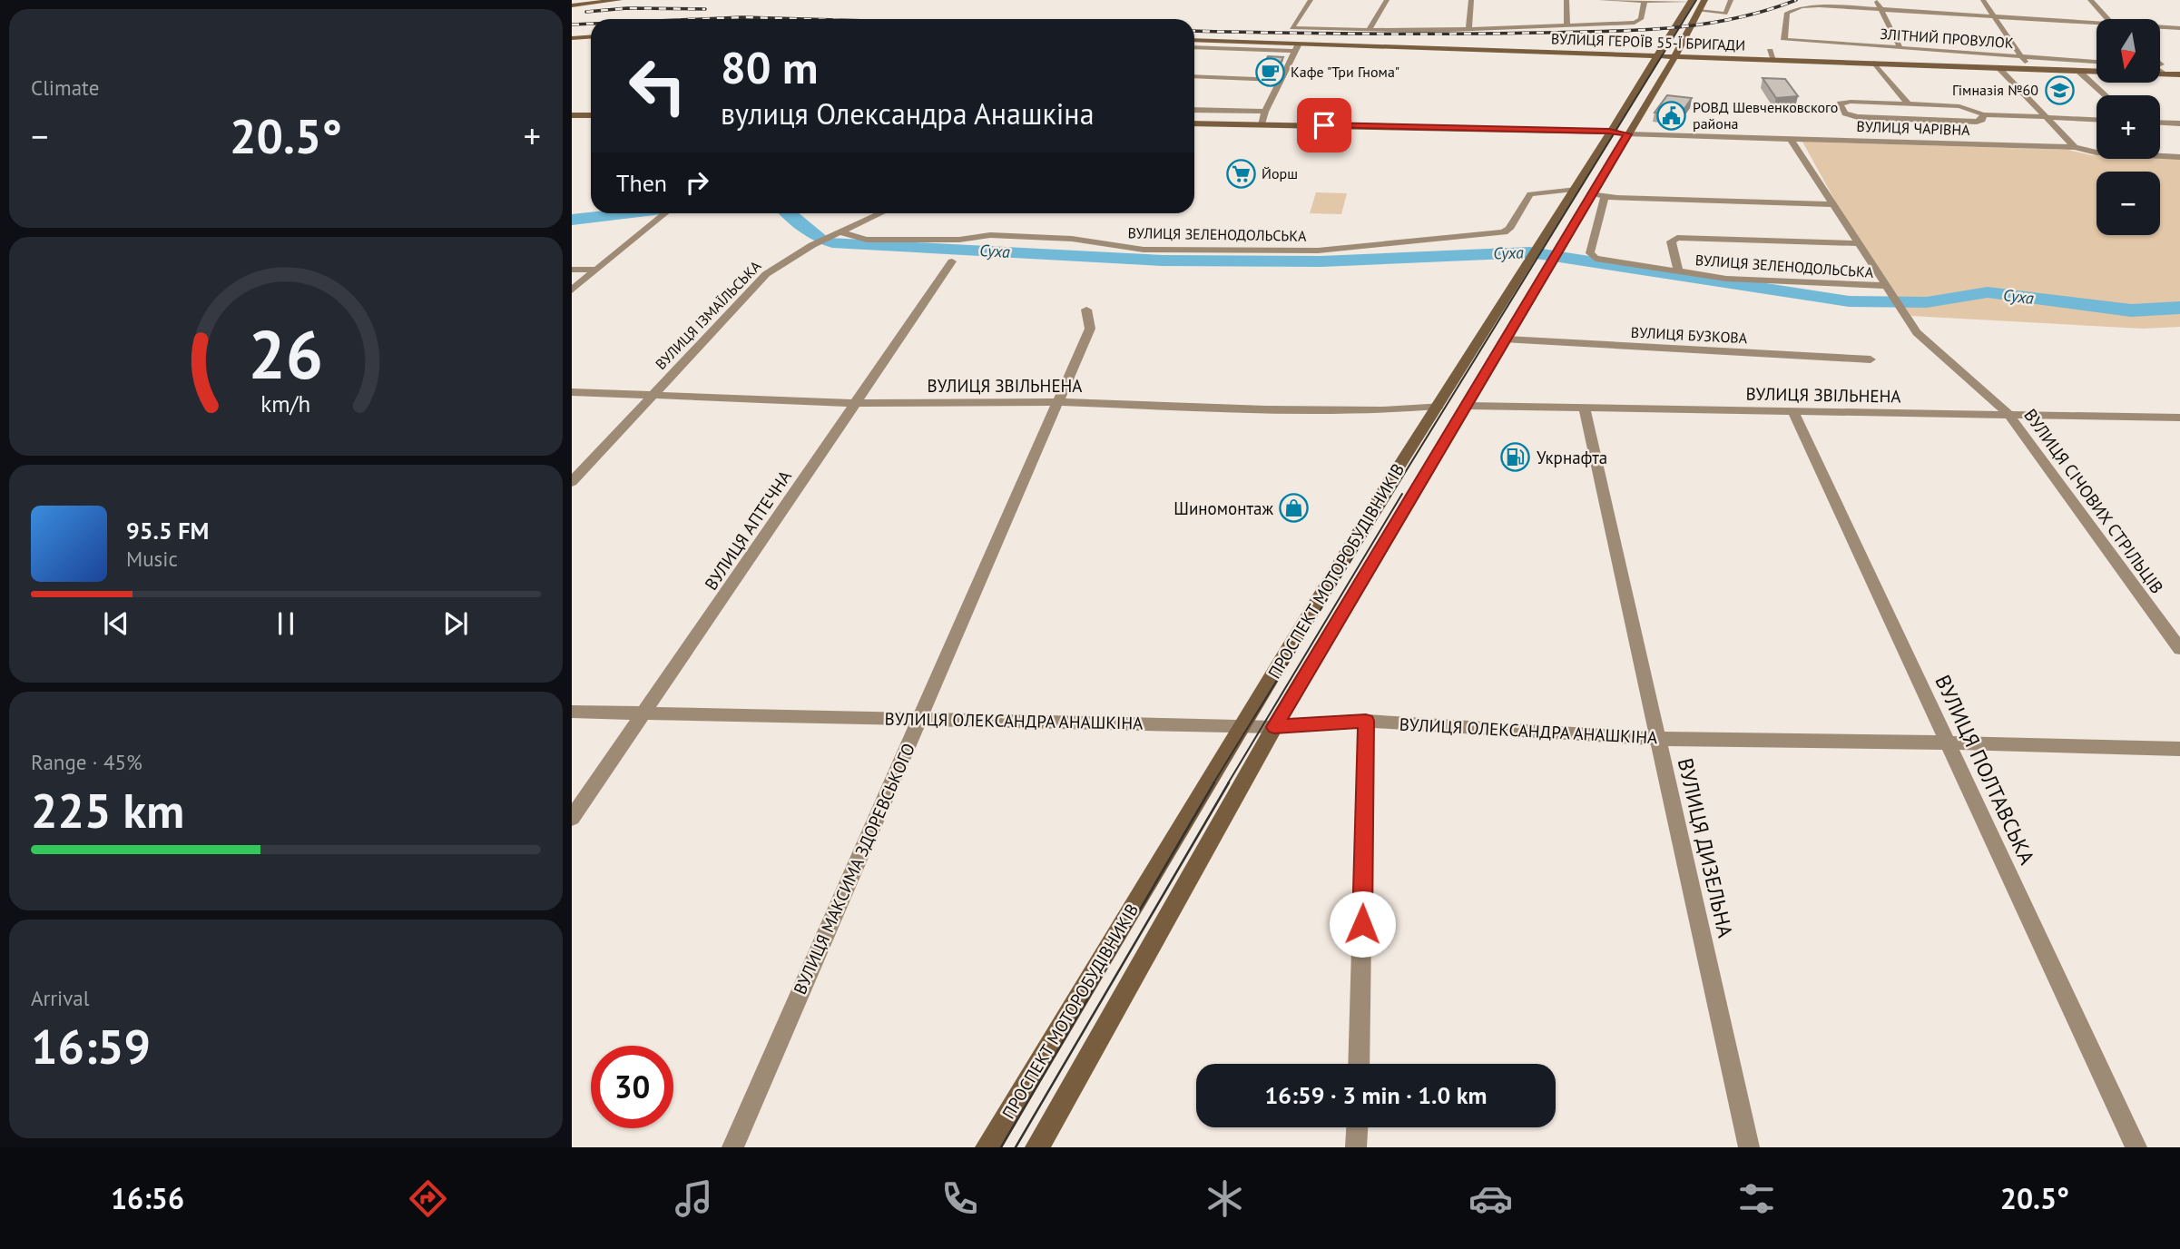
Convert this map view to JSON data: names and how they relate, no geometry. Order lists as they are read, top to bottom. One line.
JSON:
{"streets":{"main road":["ВУЛИЦЯ ГЕРОЇВ 55-Ї БРИГАДИ","ВУЛИЦЯ ЧАРІВНА","ПРОСПЕКТ МОТОРОБУДІВНИКІВ"],"street":["ЗЛІТНИЙ ПРОВУЛОК","ВУЛИЦЯ ЗЕЛЕНОДОЛЬСЬКА","ВУЛИЦЯ ІЗМАЇЛЬСЬКА","ВУЛИЦЯ БУЗКОВА","ВУЛИЦЯ ЗВІЛЬНЕНА","ВУЛИЦЯ СІЧОВИХ СТРІЛЬЦІВ","ВУЛИЦЯ АПТЕЧНА","ВУЛИЦЯ ОЛЕКСАНДРА АНАШКІНА","ВУЛИЦЯ ПОЛТАВСЬКА","ВУЛИЦЯ ДИЗЕЛЬНА","ВУЛИЦЯ МАКСИМА ЗДОРЕВСЬКОГО"]},"crossings":[["ВУЛИЦЯ ГЕРОЇВ 55-Ї БРИГАДИ","ПРОСПЕКТ МОТОРОБУДІВНИКІВ"],["ВУЛИЦЯ ЧАРІВНА","ВУЛИЦЯ СІЧОВИХ СТРІЛЬЦІВ"],["ВУЛИЦЯ ЧАРІВНА","ПРОСПЕКТ МОТОРОБУДІВНИКІВ"],["ВУЛИЦЯ ЗЕЛЕНОДОЛЬСЬКА","ВУЛИЦЯ ІЗМАЇЛЬСЬКА"],["ВУЛИЦЯ ЗЕЛЕНОДОЛЬСЬКА","ВУЛИЦЯ СІЧОВИХ СТРІЛЬЦІВ"],["ВУЛИЦЯ ЗЕЛЕНОДОЛЬСЬКА","ПРОСПЕКТ МОТОРОБУДІВНИКІВ"],["ВУЛИЦЯ ІЗМАЇЛЬСЬКА","ВУЛИЦЯ ЗВІЛЬНЕНА"],["ВУЛИЦЯ БУЗКОВА","ПРОСПЕКТ МОТОРОБУДІВНИКІВ"],["ВУЛИЦЯ ЗВІЛЬНЕНА","ВУЛИЦЯ СІЧОВИХ СТРІЛЬЦІВ"],["ВУЛИЦЯ ЗВІЛЬНЕНА","ВУЛИЦЯ АПТЕЧНА"],["ВУЛИЦЯ ЗВІЛЬНЕНА","ПРОСПЕКТ МОТОРОБУДІВНИКІВ"],["ВУЛИЦЯ ЗВІЛЬНЕНА","ВУЛИЦЯ ПОЛТАВСЬКА"],["ВУЛИЦЯ ЗВІЛЬНЕНА","ВУЛИЦЯ ДИЗЕЛЬНА"],["ВУЛИЦЯ ЗВІЛЬНЕНА","ВУЛИЦЯ МАКСИМА ЗДОРЕВСЬКОГО"],["ВУЛИЦЯ АПТЕЧНА","ВУЛИЦЯ ОЛЕКСАНДРА АНАШКІНА"],["ПРОСПЕКТ МОТОРОБУДІВНИКІВ","ВУЛИЦЯ ОЛЕКСАНДРА АНАШКІНА"],["ВУЛИЦЯ ОЛЕКСАНДРА АНАШКІНА","ВУЛИЦЯ ПОЛТАВСЬКА"],["ВУЛИЦЯ ОЛЕКСАНДРА АНАШКІНА","ВУЛИЦЯ ДИЗЕЛЬНА"],["ВУЛИЦЯ ОЛЕКСАНДРА АНАШКІНА","ВУЛИЦЯ МАКСИМА ЗДОРЕВСЬКОГО"]],"water":["Суха"],"places":{"cafe":["Кафе \"Три Гнома\""],"school or university":["Гімназія №60"],"public building":["РОВД Шевченковского района"],"supermarket":["Йорш"],"fuel station":["Укрнафта"],"shop":["Шиномонтаж"]},"north":"bottom","page":{"tile":["Climate",["Range · 45%","225 km"],["Arrival","16:59"]],"map_buttons":["+","−"],"turn":["80 m","вулиця Олександра Анашкіна"],"heat":["−","20.5°","+"],"then":"Then","song":["95.5 FM","Music"],"limit":"30","trip":"16:59 · 3 min · 1.0 km","tabs":["16:56","20.5°"],"gauge":["26","km/h"]}}
